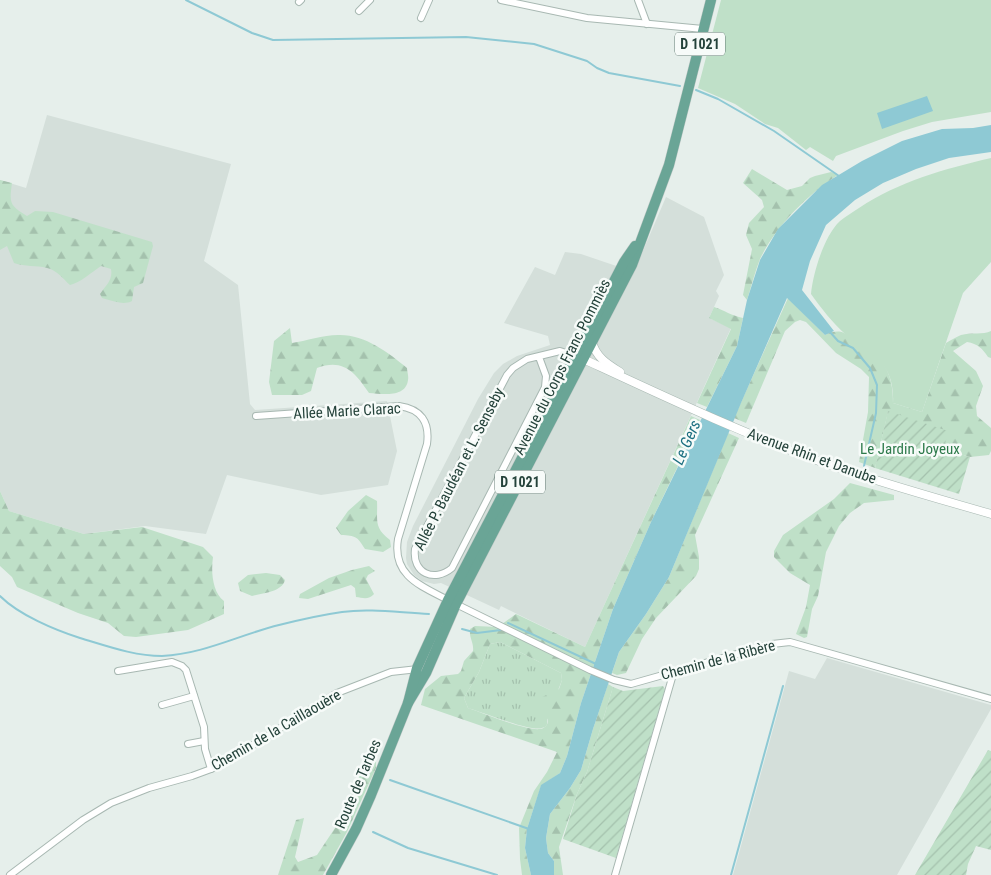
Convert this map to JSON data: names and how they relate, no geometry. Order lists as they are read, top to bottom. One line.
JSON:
{"streets":{"main road":["D 1021","Avenue du Corps Franc Pommiès","Route de Tarbes"],"street":["Allée Marie Clarac","Avenue Rhin et Danube","Allée P. Baudéan et L. Senseby","Chemin de la Ribère","Chemin de la Caillaouère"]},"crossings":[["D 1021","Avenue du Corps Franc Pommiès"],["Avenue du Corps Franc Pommiès","Avenue Rhin et Danube"],["Avenue du Corps Franc Pommiès","Allée P. Baudéan et L. Senseby"],["Avenue du Corps Franc Pommiès","Chemin de la Ribère"],["Avenue du Corps Franc Pommiès","Chemin de la Caillaouère"],["Avenue du Corps Franc Pommiès","Route de Tarbes"],["Avenue Rhin et Danube","Allée P. Baudéan et L. Senseby"],["Chemin de la Caillaouère","Route de Tarbes"]],"water":["Le Gers"],"parks":["Le Jardin Joyeux"]}
